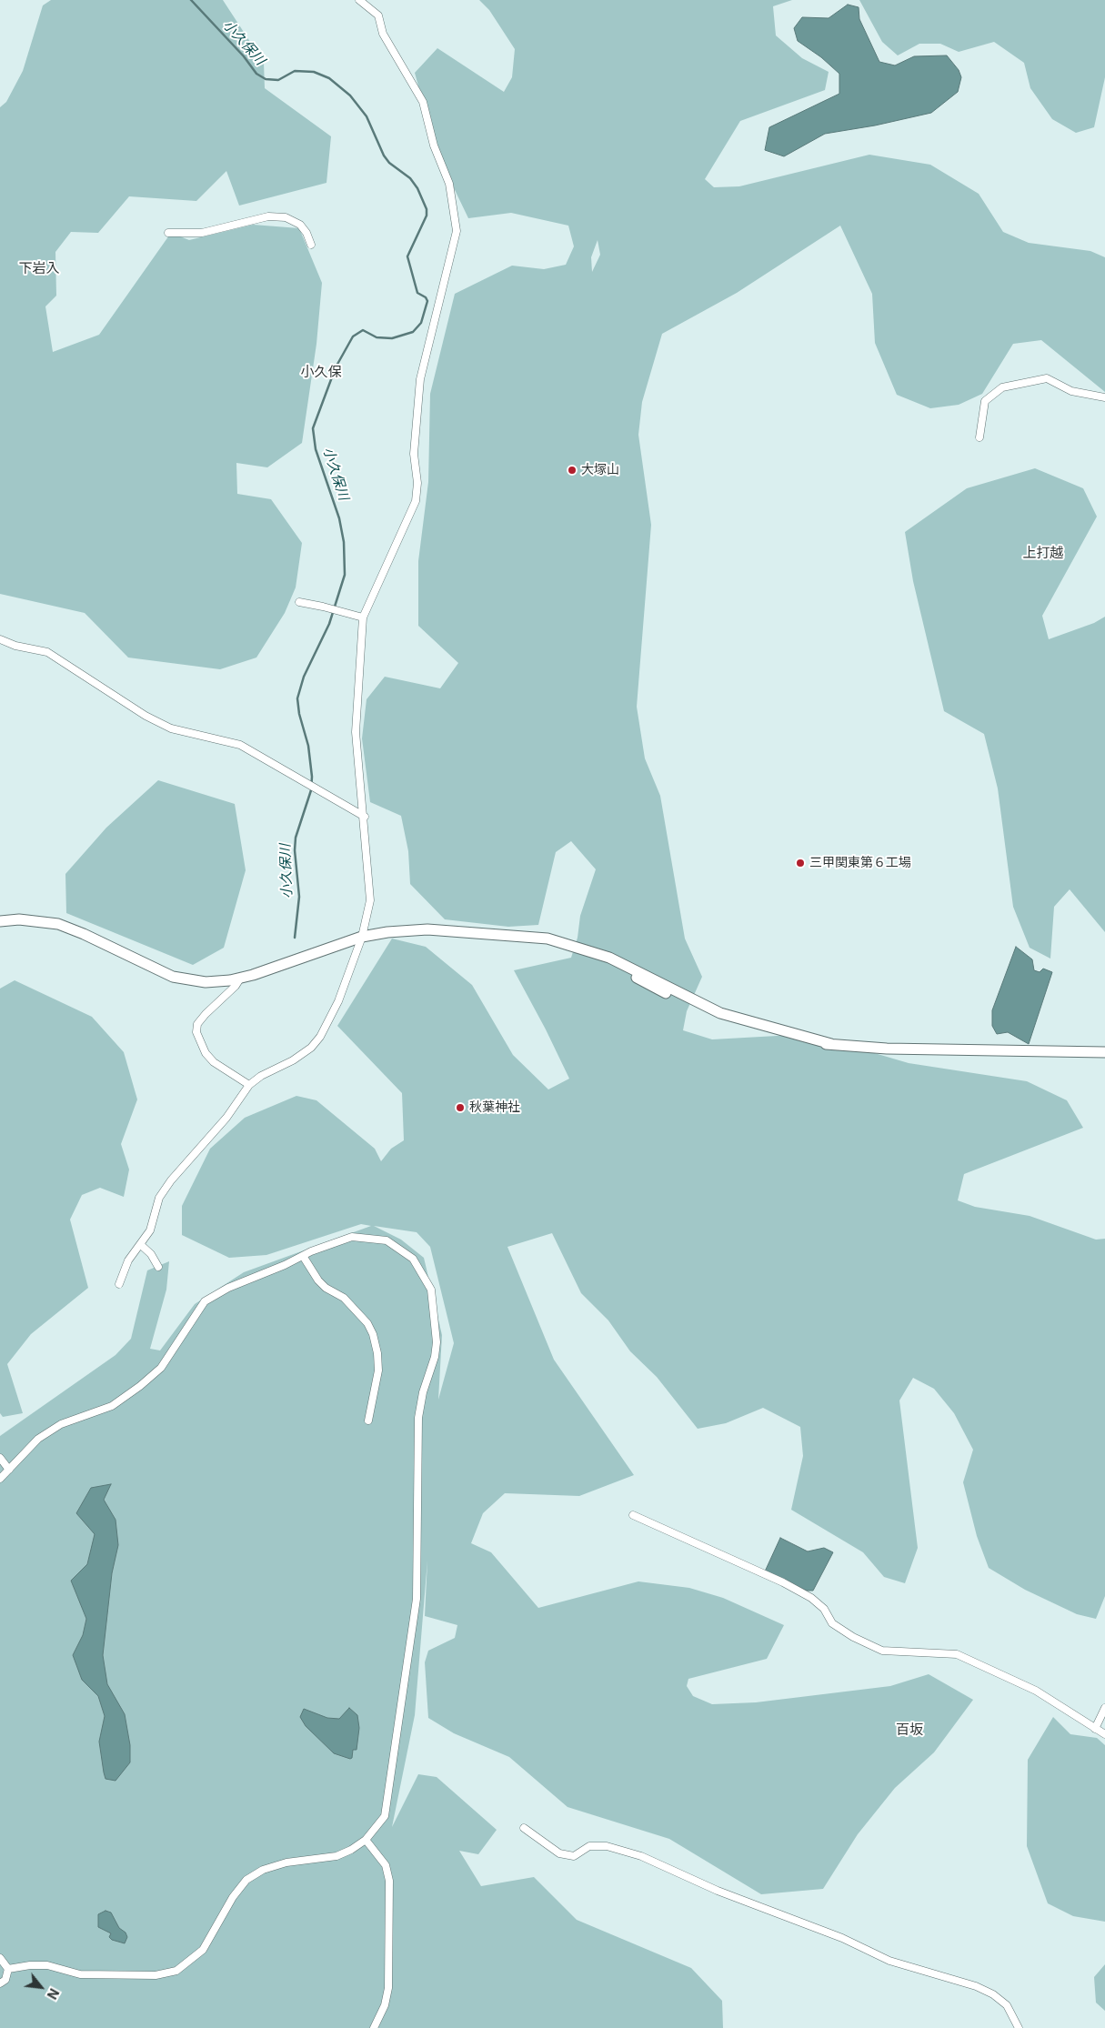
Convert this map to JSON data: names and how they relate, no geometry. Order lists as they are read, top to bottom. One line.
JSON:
{"districts":["下岩入","小久保","上打越","百坂"],"water":["小久保川"],"places":["大塚山","三甲関東第６工場","秋葉神社"],"north":"bottom right"}
